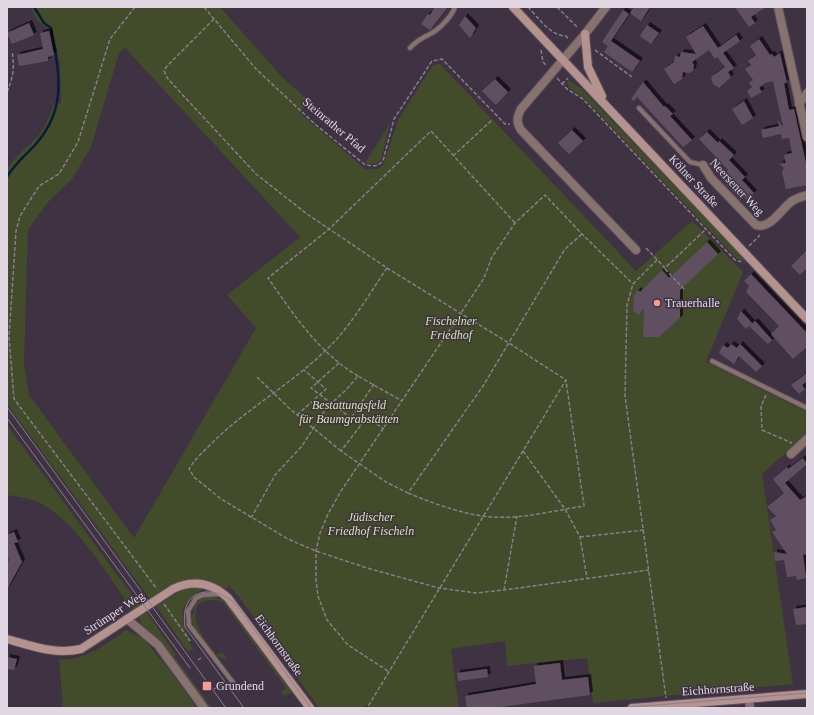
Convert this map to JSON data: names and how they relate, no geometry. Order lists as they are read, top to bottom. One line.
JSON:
{"streets":{"street":["Kölner Straße","Neersener Weg","Strümper Weg","Eichhornstraße"],"path":["Steinrather Pfad"]},"crossings":[["Strümper Weg","Eichhornstraße"]],"parks":["Fischelner Friedhof","Bestattungsfeld für Baumgrabstätten","Jüdischer Friedhof Fischeln"],"places":{"other":["Trauerhalle"],"transit":["Grundend"]}}
